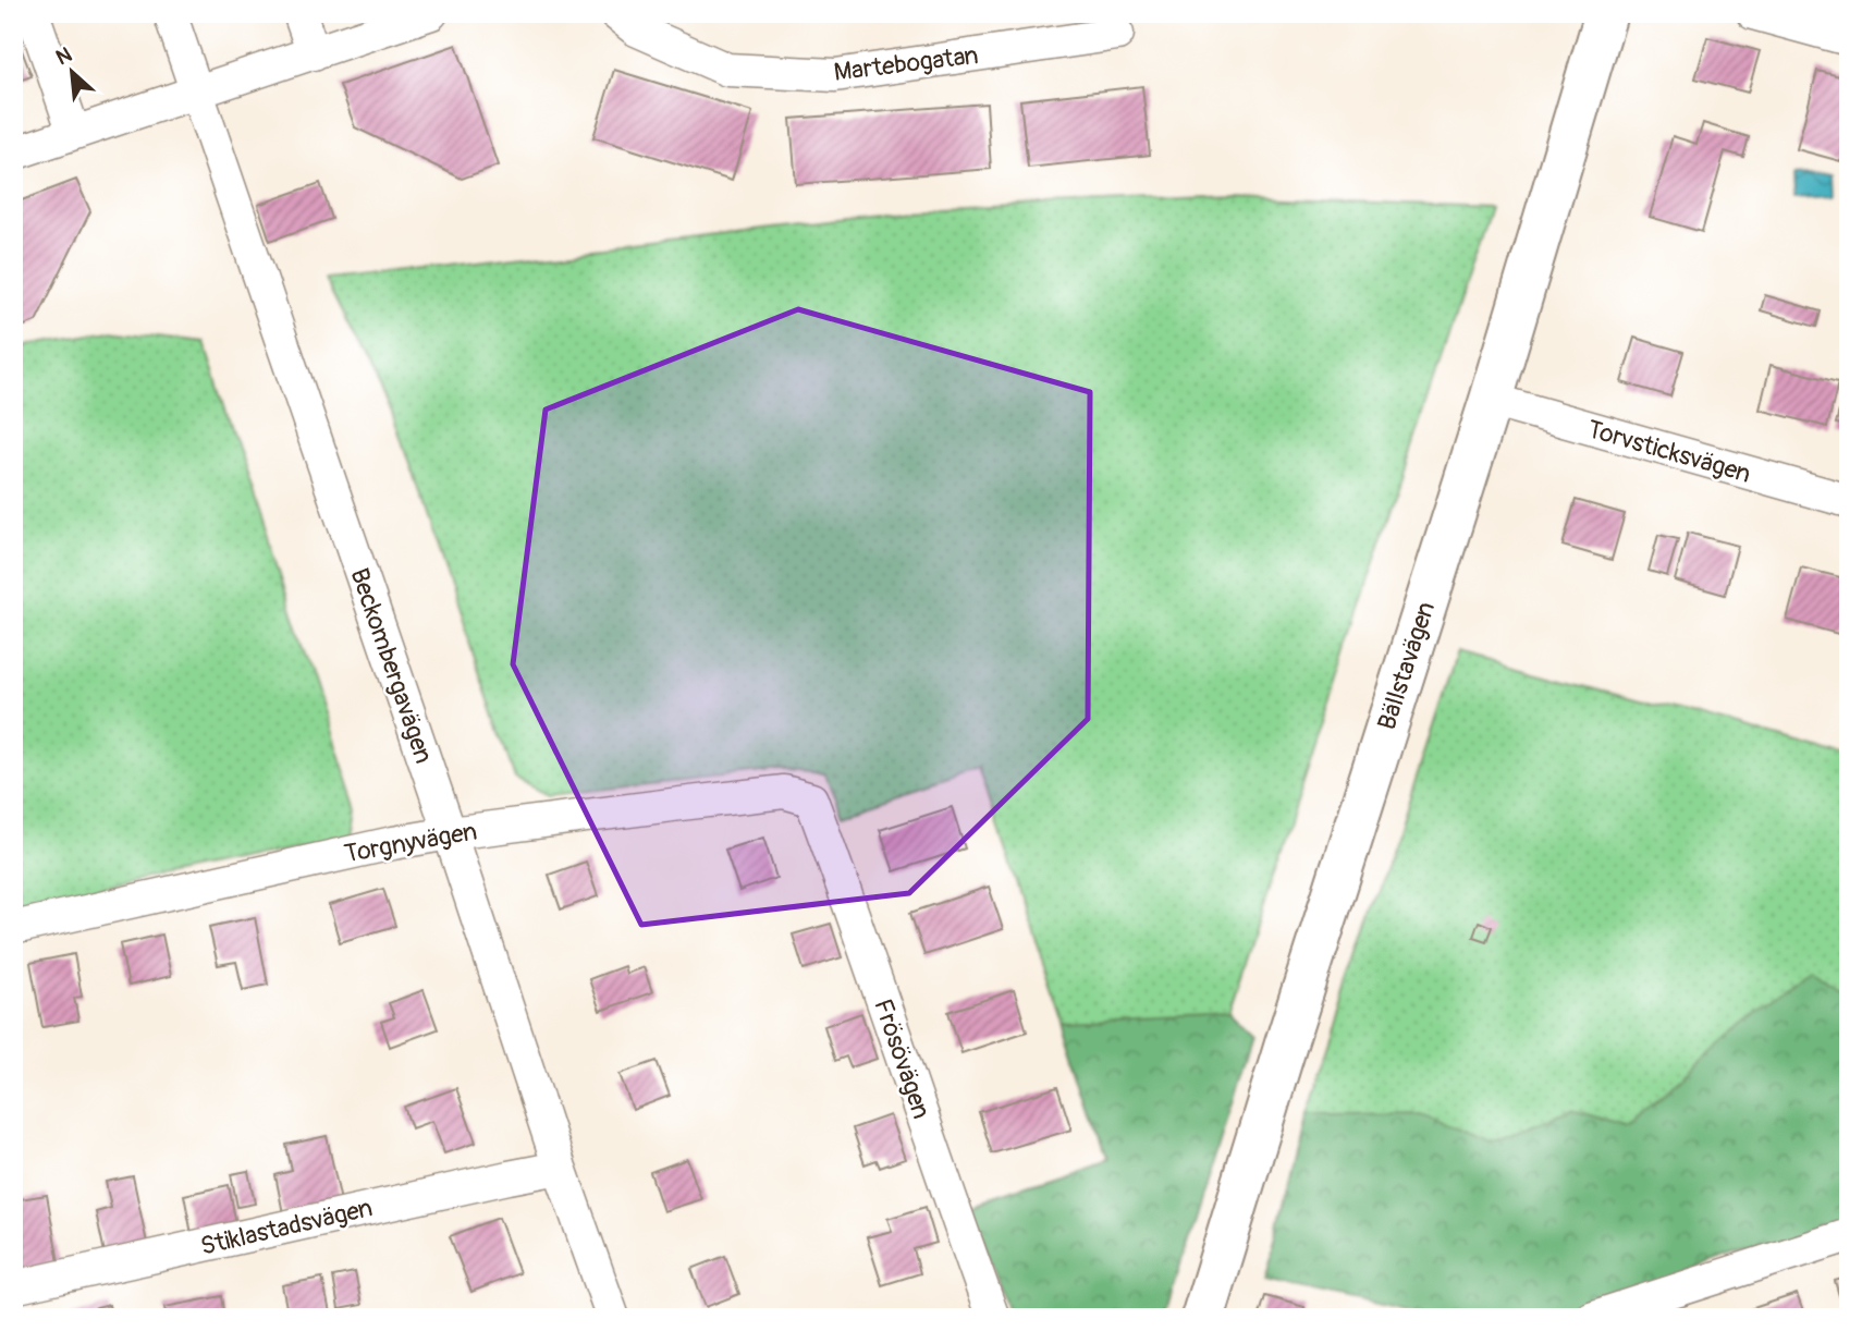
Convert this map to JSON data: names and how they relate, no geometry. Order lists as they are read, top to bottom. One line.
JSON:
{"streets":{"street":["Martebogatan","Torvsticksvägen","Beckombergavägen","Bällstavägen","Torgnyvägen","Frösövägen","Stiklastadsvägen"]},"crossings":[["Torvsticksvägen","Bällstavägen"],["Beckombergavägen","Torgnyvägen"],["Beckombergavägen","Stiklastadsvägen"],["Torgnyvägen","Frösövägen"]],"north":"top left"}
